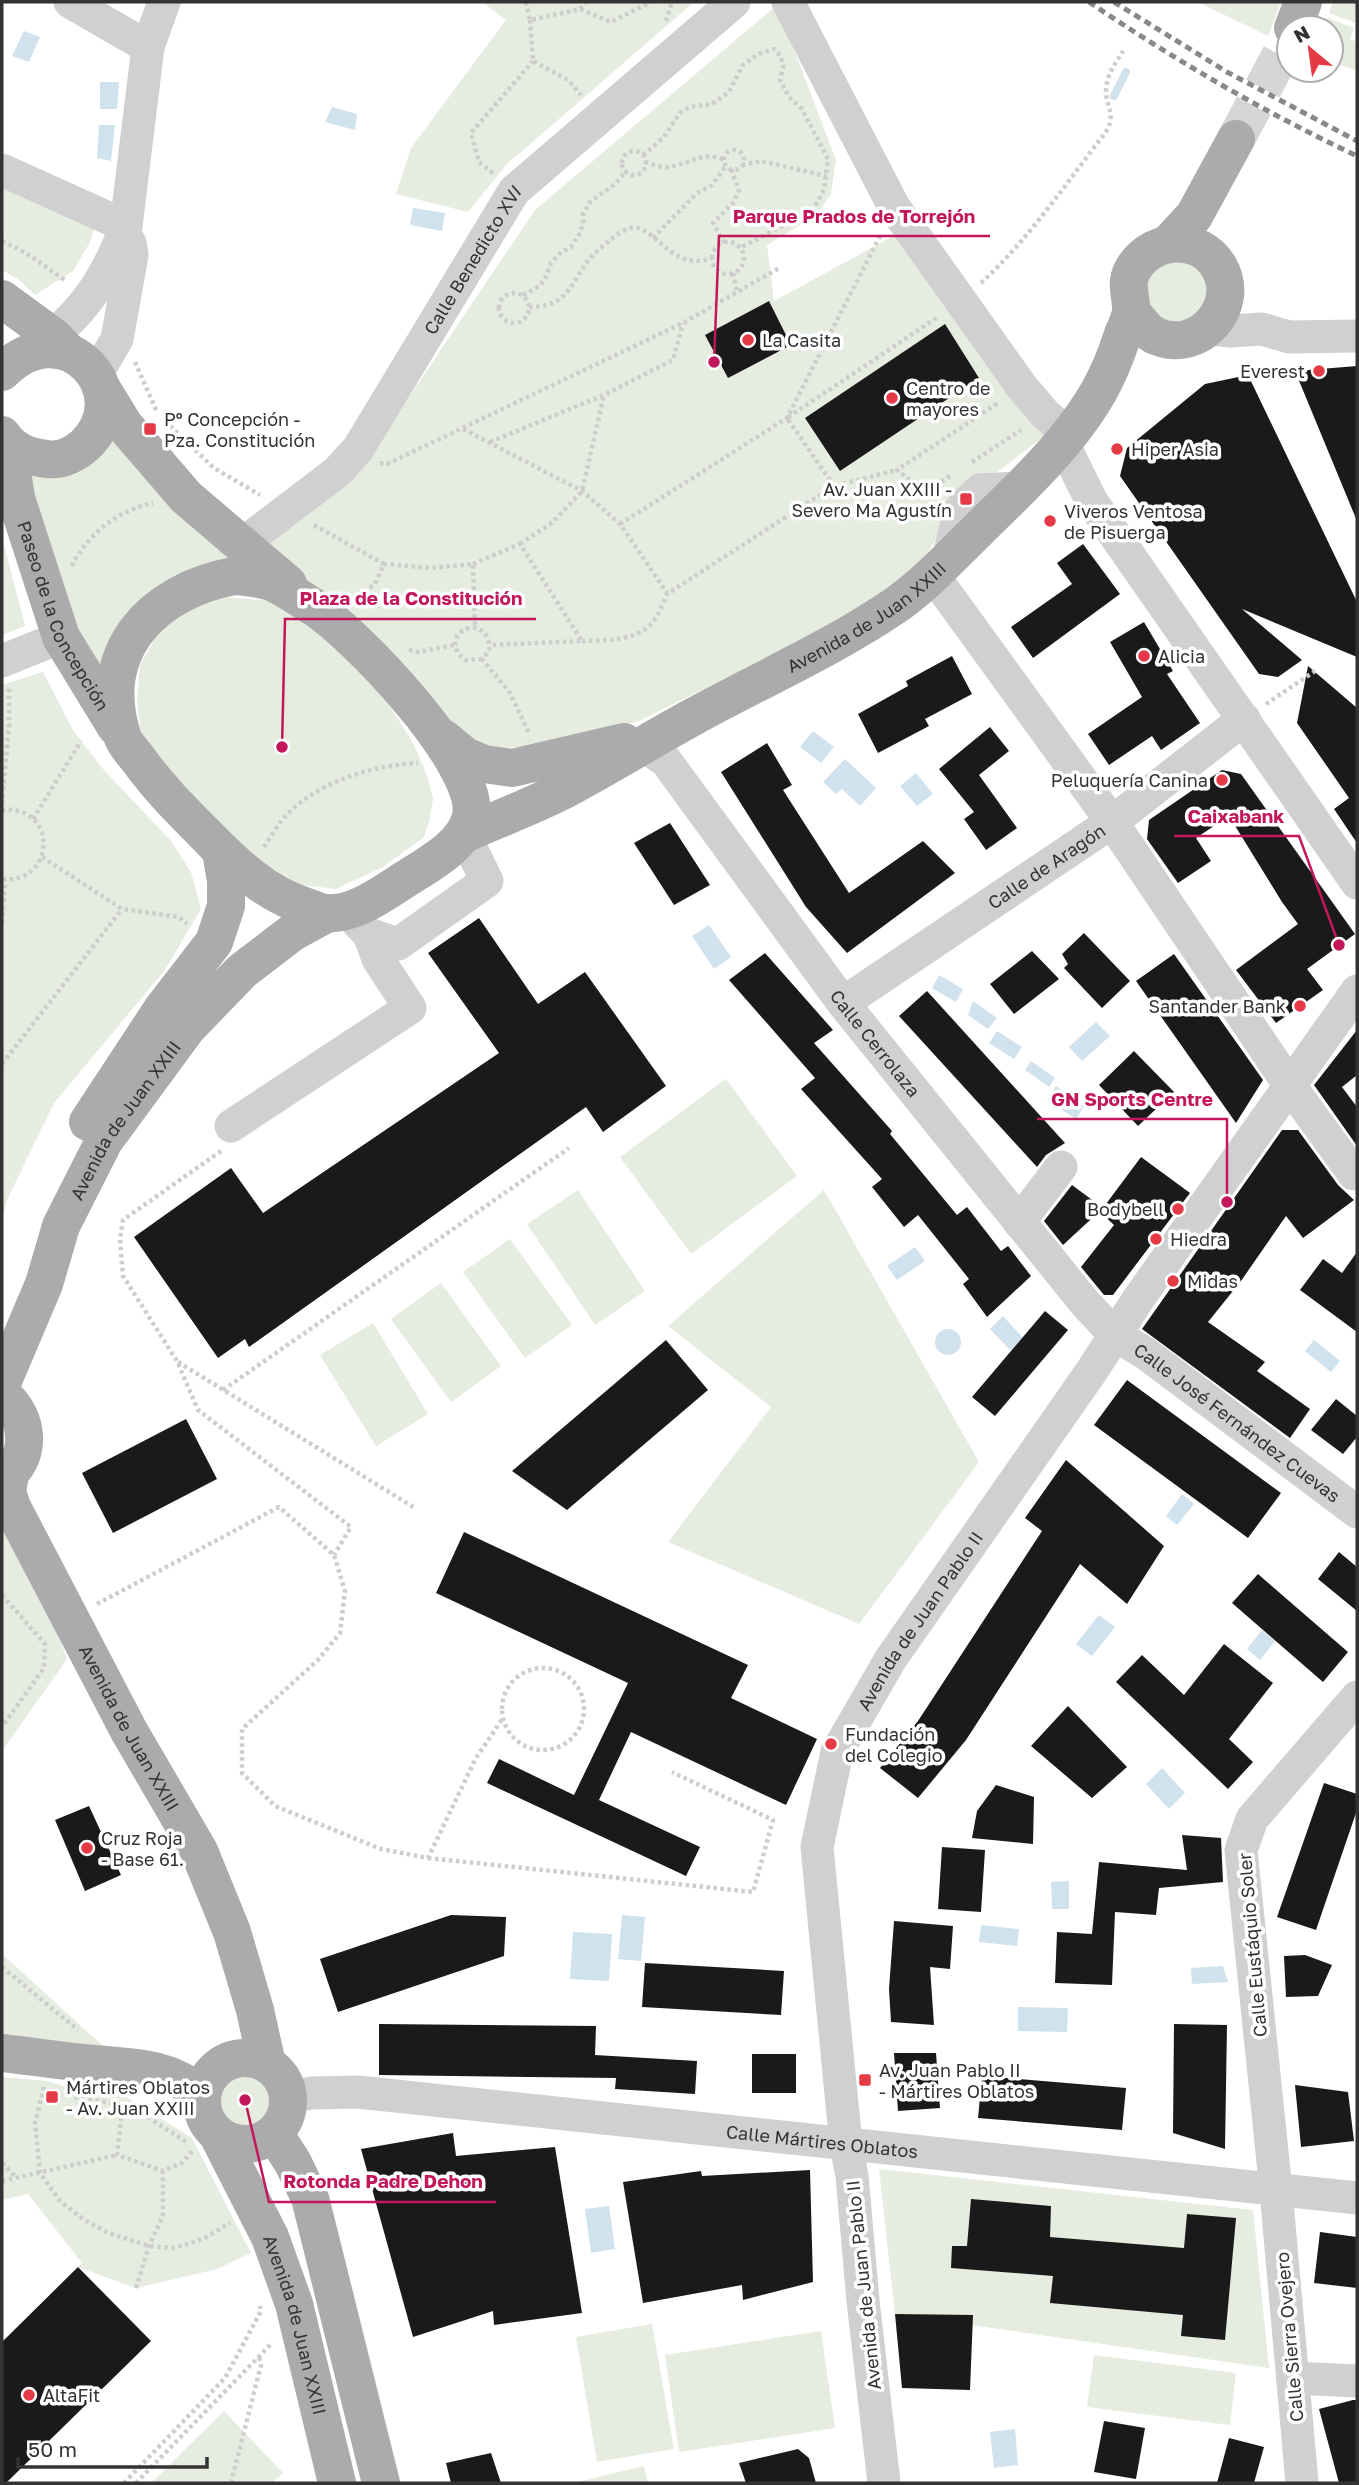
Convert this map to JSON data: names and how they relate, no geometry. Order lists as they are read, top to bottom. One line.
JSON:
{"streets":{"main road":["Paseo de la Concepción","Avenida de Juan XXIII"],"street":["Calle Benedicto XVI","Calle de Aragón","Calle Cerrolaza","Calle José Fernández Cuevas","Avenida de Juan Pablo II","Calle Eustáquio Soler","Calle Mártires Oblatos","Calle Sierra Ovejero"]},"crossings":[["Paseo de la Concepción","Avenida de Juan XXIII"],["Avenida de Juan XXIII","Calle Cerrolaza"],["Avenida de Juan XXIII","Calle Mártires Oblatos"],["Calle de Aragón","Calle Cerrolaza"],["Calle Cerrolaza","Calle José Fernández Cuevas"],["Calle Cerrolaza","Avenida de Juan Pablo II"],["Calle José Fernández Cuevas","Avenida de Juan Pablo II"],["Avenida de Juan Pablo II","Calle Mártires Oblatos"],["Calle Eustáquio Soler","Calle Mártires Oblatos"],["Calle Eustáquio Soler","Calle Sierra Ovejero"],["Calle Mártires Oblatos","Calle Sierra Ovejero"]],"places":{"other":["La Casita","Parque Prados de Torrejón","Everest","Centro de mayores","Hiper Asia","Viveros Ventosa de Pisuerga","Alicia","Plaza de la Constitución","Peluquería Canina","Caixabank","Santander Bank","GN Sports Centre","Bodybell","Hiedra","Midas","Fundación del Colegio","Cruz Roja - Base 61.","Rotonda Padre Dehon","AltaFit"],"transit":["Pº Concepción - Pza. Constitución","Av. Juan XXIII - Severo Mª Agustín","Av. Juan Pablo II - Mártires Oblatos","Mártires Oblatos - Av. Juan XXIII"]},"scale_bar":"50 m","north":"top left"}
